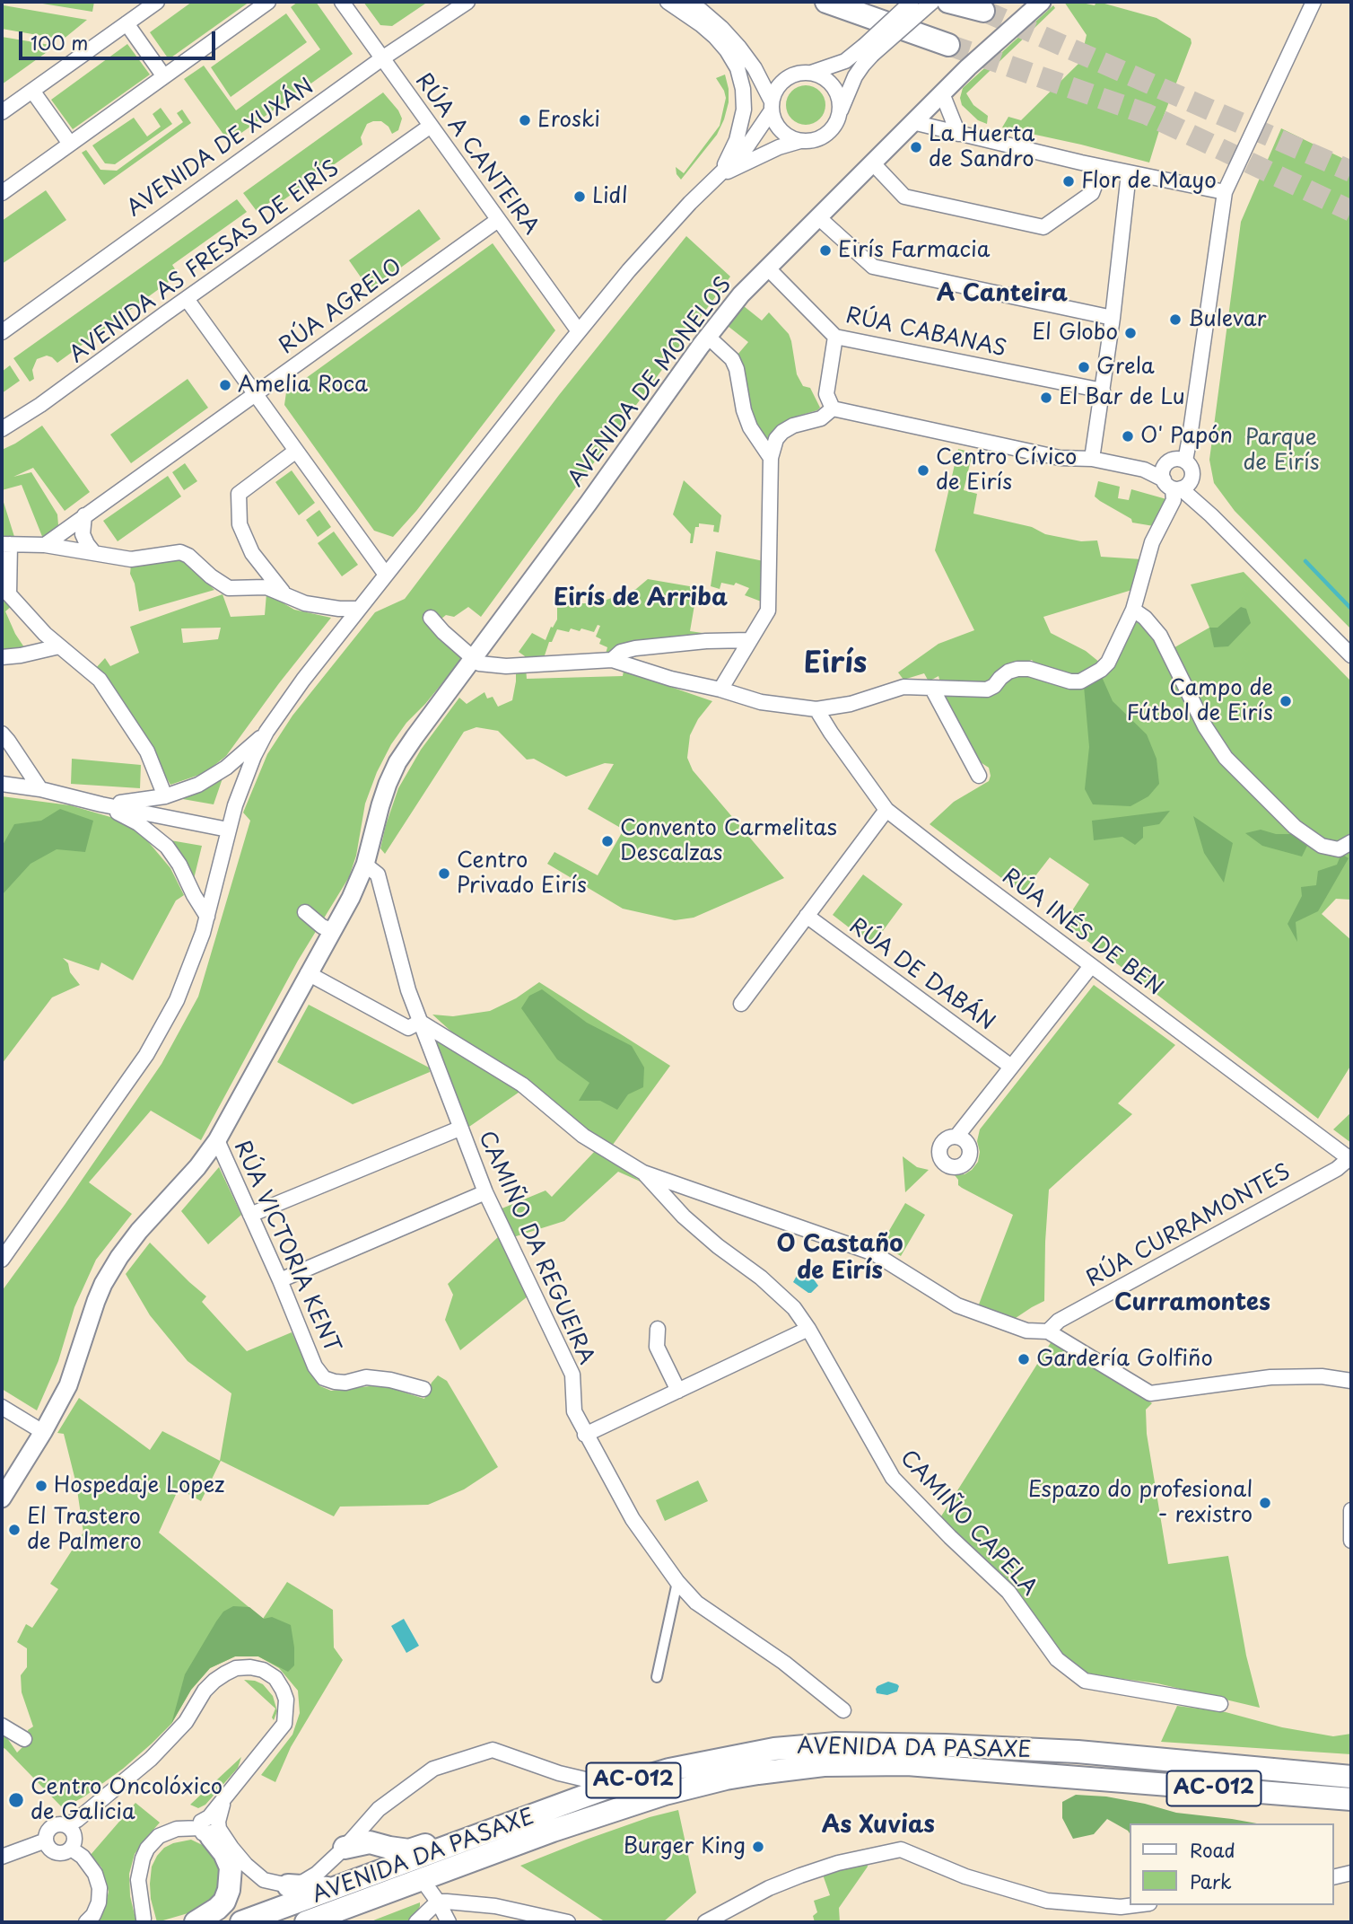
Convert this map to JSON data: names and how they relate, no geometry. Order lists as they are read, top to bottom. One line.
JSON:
{"streets":{"main road":["AVENIDA DA PASAXE","AC-012"],"street":["AVENIDA DE XUXÁN","RÚA A CANTEIRA","AVENIDA AS FRESAS DE EIRÍS","RÚA AGRELO","RÚA CABANAS","AVENIDA DE MONELOS","RÚA INÉS DE BEN","RÚA DE DABÁN","RÚA CURRAMONTES","RÚA VICTORIA KENT","CAMIÑO DA REGUEIRA","CAMIÑO CAPELA"]},"crossings":[["AVENIDA DE XUXÁN","RÚA A CANTEIRA"],["RÚA A CANTEIRA","AVENIDA AS FRESAS DE EIRÍS"],["RÚA A CANTEIRA","RÚA AGRELO"],["RÚA CABANAS","AVENIDA DE MONELOS"],["AVENIDA DE MONELOS","RÚA VICTORIA KENT"],["AVENIDA DE MONELOS","CAMIÑO DA REGUEIRA"],["RÚA INÉS DE BEN","RÚA CURRAMONTES"]],"districts":["A Canteira","Eirís de Arriba","Eirís","O Castaño de Eirís","Curramontes","As Xuvias"],"parks":["Parque de Eirís"],"places":["Eroski","La Huerta de Sandro","Flor de Mayo","Lidl","Eirís Farmacia","Bulevar","El Globo","Grela","Amelia Roca","El Bar de Lu","O' Papón","Centro Cívico de Eirís","Campo de Fútbol de Eirís","Convento Carmelitas Descalzas","Centro Privado Eirís","Gardería Golfiño","Hospedaje Lopez","Espazo do profesional - rexistro","El Trastero de Palmero","Centro Oncolóxico de Galicia","Burger King"],"legend":["Road","Park"],"scale_bar":"100 m"}
